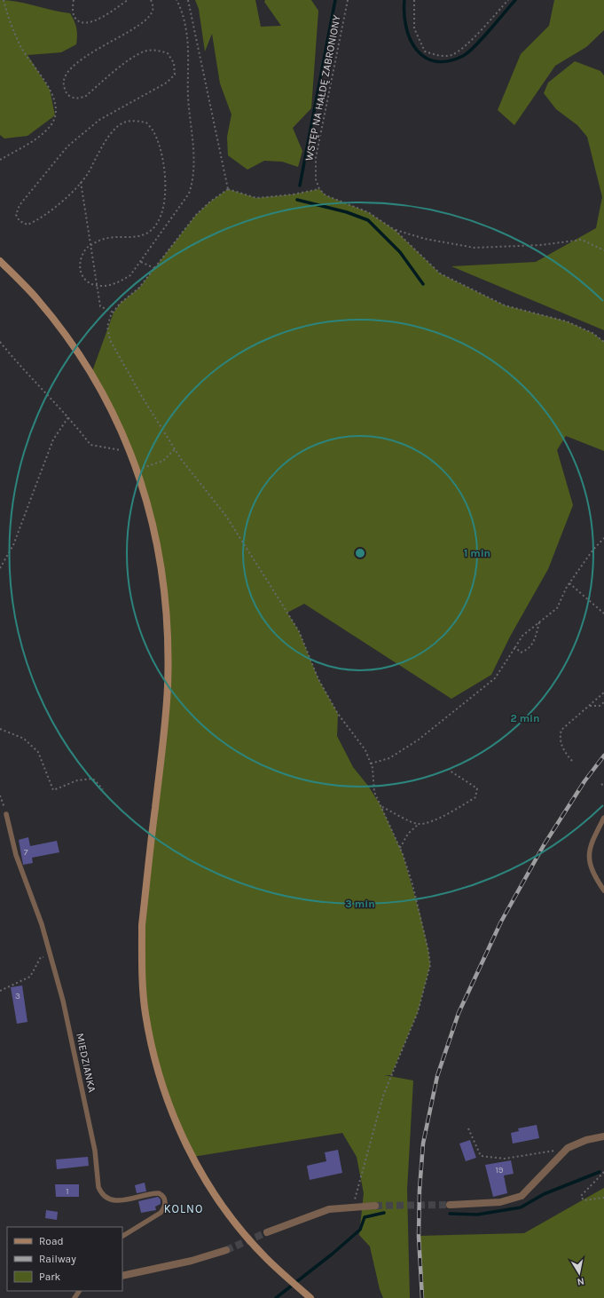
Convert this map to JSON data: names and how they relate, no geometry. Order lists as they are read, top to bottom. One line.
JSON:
{"streets":{"lane":["MIEDZIANKA"],"path":["WSTĘP NA HAŁDĘ ZABRONIONY"]},"districts":["KOLNO"],"house_numbers":["7","3","19","1"],"legend":["Road","Railway","Park"],"north":"bottom","rings":["1 min","2 min","3 min"]}
